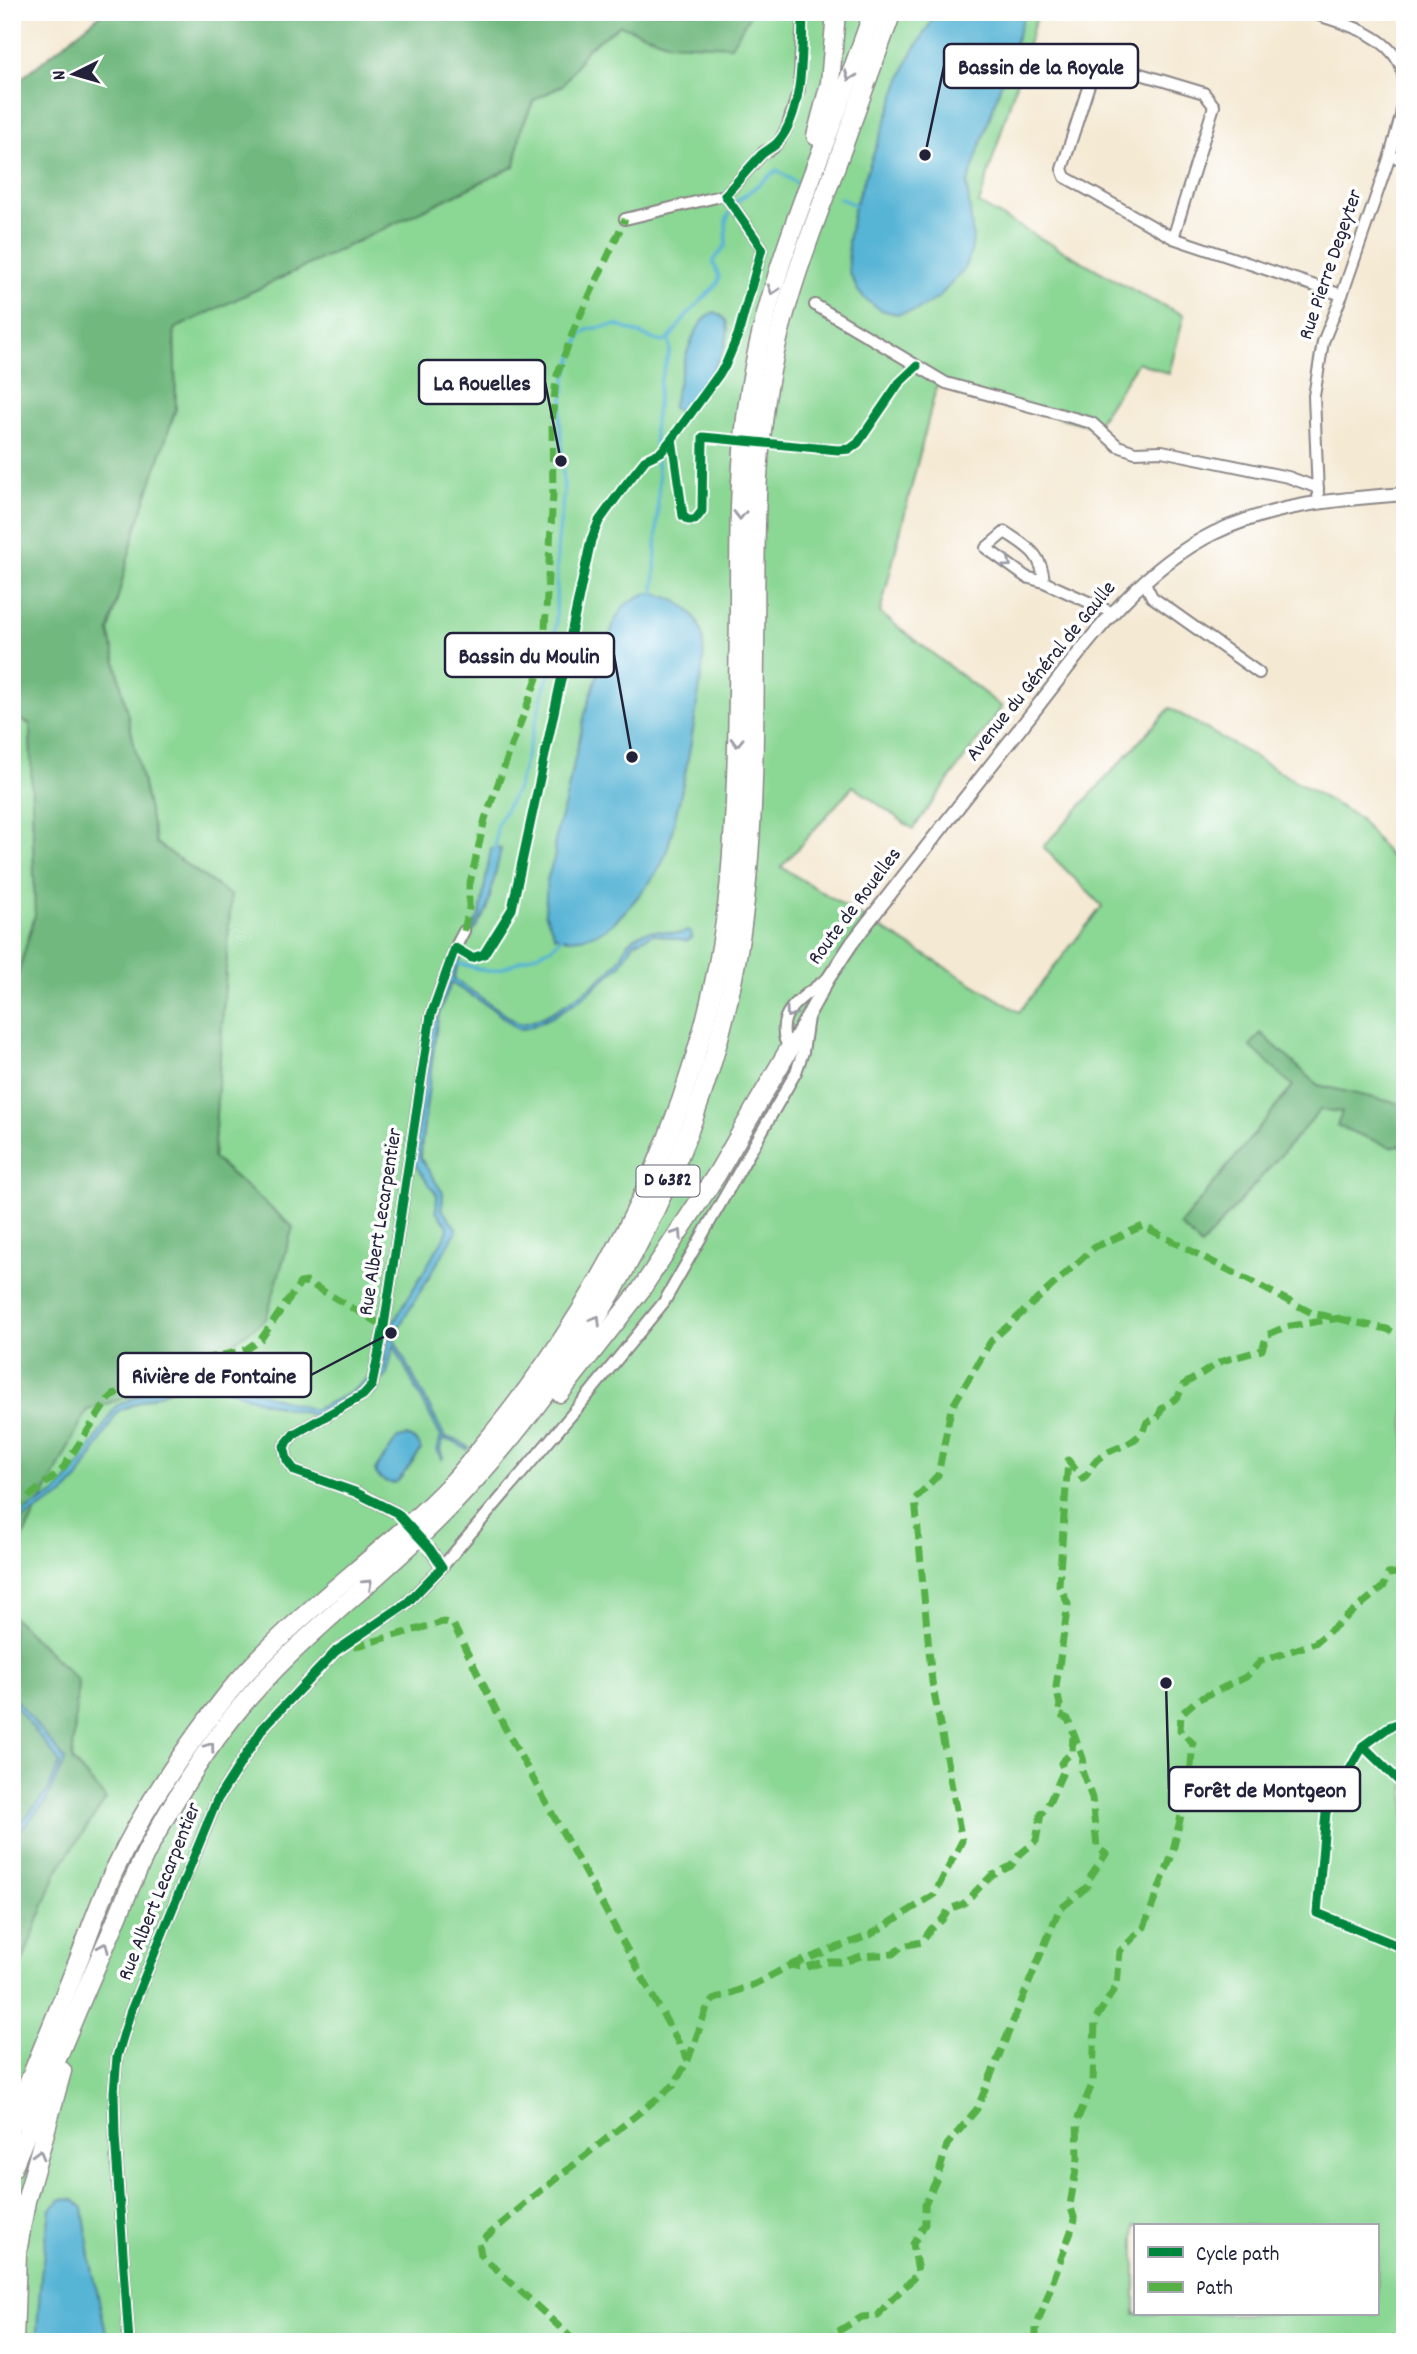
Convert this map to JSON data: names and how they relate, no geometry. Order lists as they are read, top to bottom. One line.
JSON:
{"streets":{"highway":["D 6382"],"street":["Rue Pierre Degeyter","Avenue du Général de Gaulle","Route de Rouelles","Rue Albert Lecarpentier"]},"crossings":[["Rue Pierre Degeyter","Avenue du Général de Gaulle"],["Avenue du Général de Gaulle","Route de Rouelles"],["Route de Rouelles","Rue Albert Lecarpentier"]],"places":["Bassin de la Royale","La Rouelles","Bassin du Moulin","Rivière de Fontaine","Forêt de Montgeon"],"legend":["Cycle path","Path"],"north":"left"}
